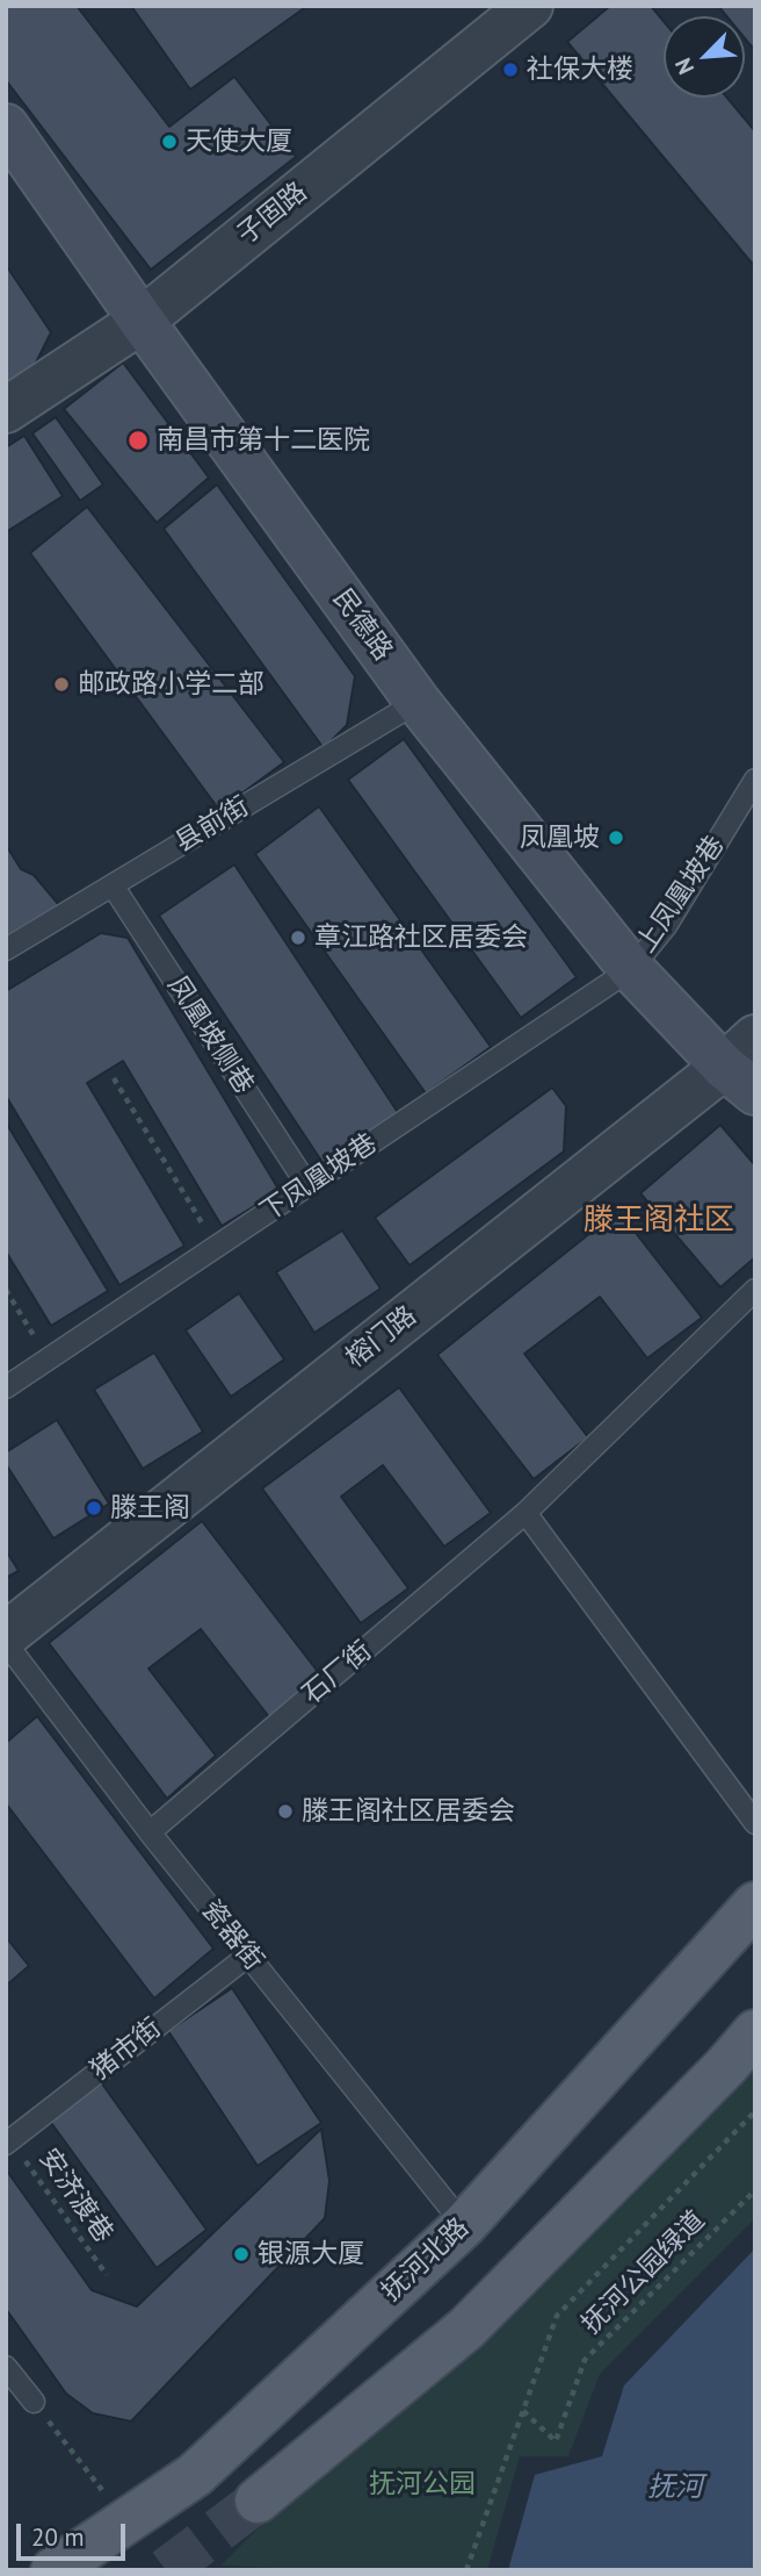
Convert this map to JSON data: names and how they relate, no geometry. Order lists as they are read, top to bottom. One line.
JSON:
{"streets":{"main road":["民德路","抚河北路"],"street":["子固路","榕门路"],"lane":["县前街","上凤凰坡巷","凤凰坡侧巷","下凤凰坡巷","石厂街","瓷器街","猪市街"],"path":["安济渡巷","抚河公园绿道"]},"crossings":[["子固路","民德路"],["民德路","县前街"],["民德路","上凤凰坡巷"],["民德路","下凤凰坡巷"],["民德路","榕门路"],["县前街","凤凰坡侧巷"],["上凤凰坡巷","下凤凰坡巷"],["凤凰坡侧巷","下凤凰坡巷"],["石厂街","瓷器街"],["瓷器街","猪市街"],["瓷器街","抚河北路"],["猪市街","安济渡巷"]],"districts":["滕王阁社区"],"water":["抚河"],"parks":["抚河公园"],"places":["社保大楼","天使大厦","南昌市第十二医院","邮政路小学二部","凤凰坡","章江路社区居委会","滕王阁","滕王阁社区居委会","银源大厦"],"scale_bar":"20 m","north":"bottom left"}
